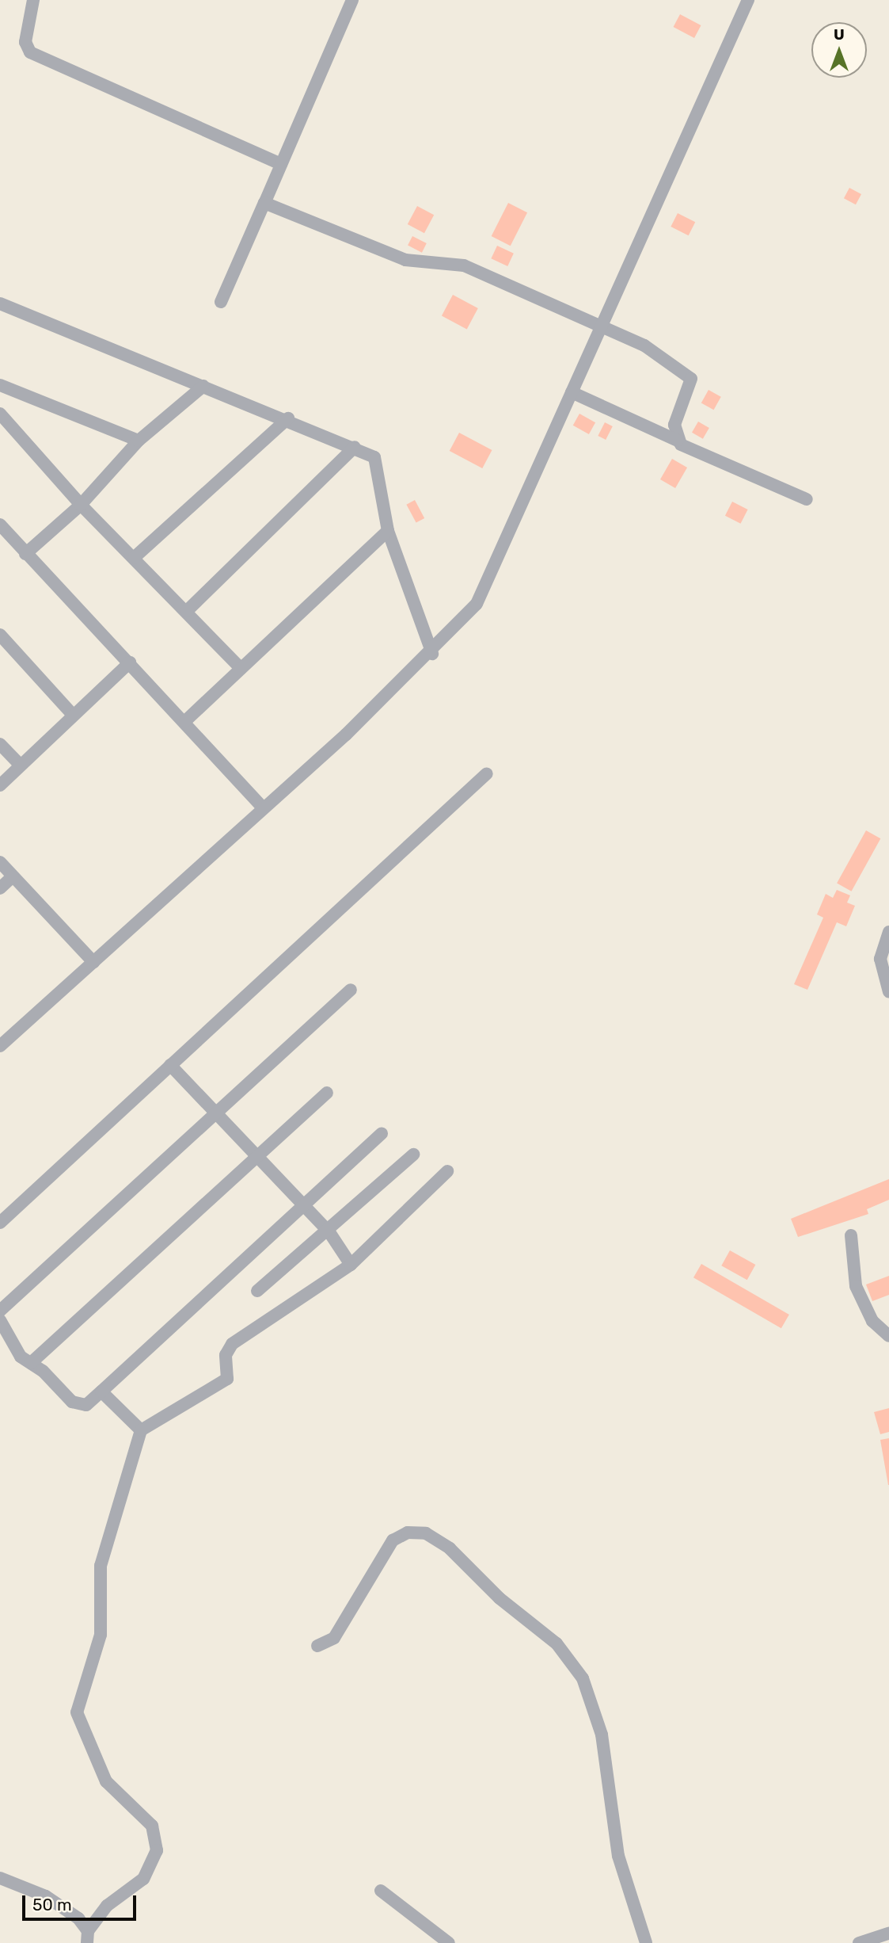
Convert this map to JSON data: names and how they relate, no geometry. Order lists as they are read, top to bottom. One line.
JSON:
{"scale_bar":"50 m","north":"top"}
